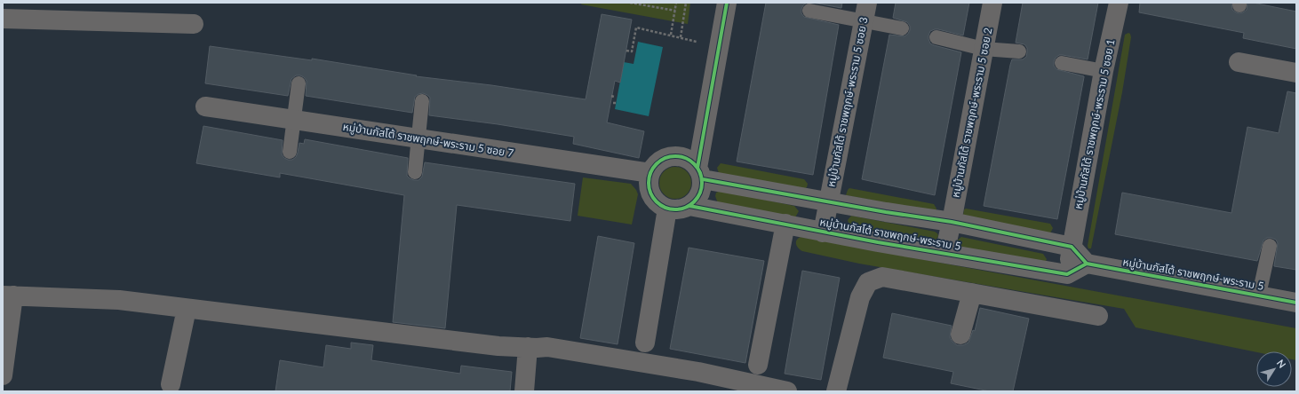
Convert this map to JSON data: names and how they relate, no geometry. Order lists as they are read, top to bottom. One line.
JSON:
{"streets":{"street":["หมู่บ้านกัสโต้ ราชพฤกษ์-พระราม 5 ซอย 3","หมู่บ้านกัสโต้ ราชพฤกษ์-พระราม 5 ซอย 2","หมู่บ้านกัสโต้ ราชพฤกษ์-พระราม 5 ซอย 1","หมู่บ้านกัสโต้ ราชพฤกษ์-พระราม 5 ซอย 7","หมู่บ้านกัสโต้ ราชพฤกษ์-พระราม 5"]},"crossings":[["หมู่บ้านกัสโต้ ราชพฤกษ์-พระราม 5 ซอย 3","หมู่บ้านกัสโต้ ราชพฤกษ์-พระราม 5"],["หมู่บ้านกัสโต้ ราชพฤกษ์-พระราม 5 ซอย 2","หมู่บ้านกัสโต้ ราชพฤกษ์-พระราม 5"],["หมู่บ้านกัสโต้ ราชพฤกษ์-พระราม 5 ซอย 1","หมู่บ้านกัสโต้ ราชพฤกษ์-พระราม 5"],["หมู่บ้านกัสโต้ ราชพฤกษ์-พระราม 5 ซอย 7","หมู่บ้านกัสโต้ ราชพฤกษ์-พระราม 5"]],"north":"top right"}
